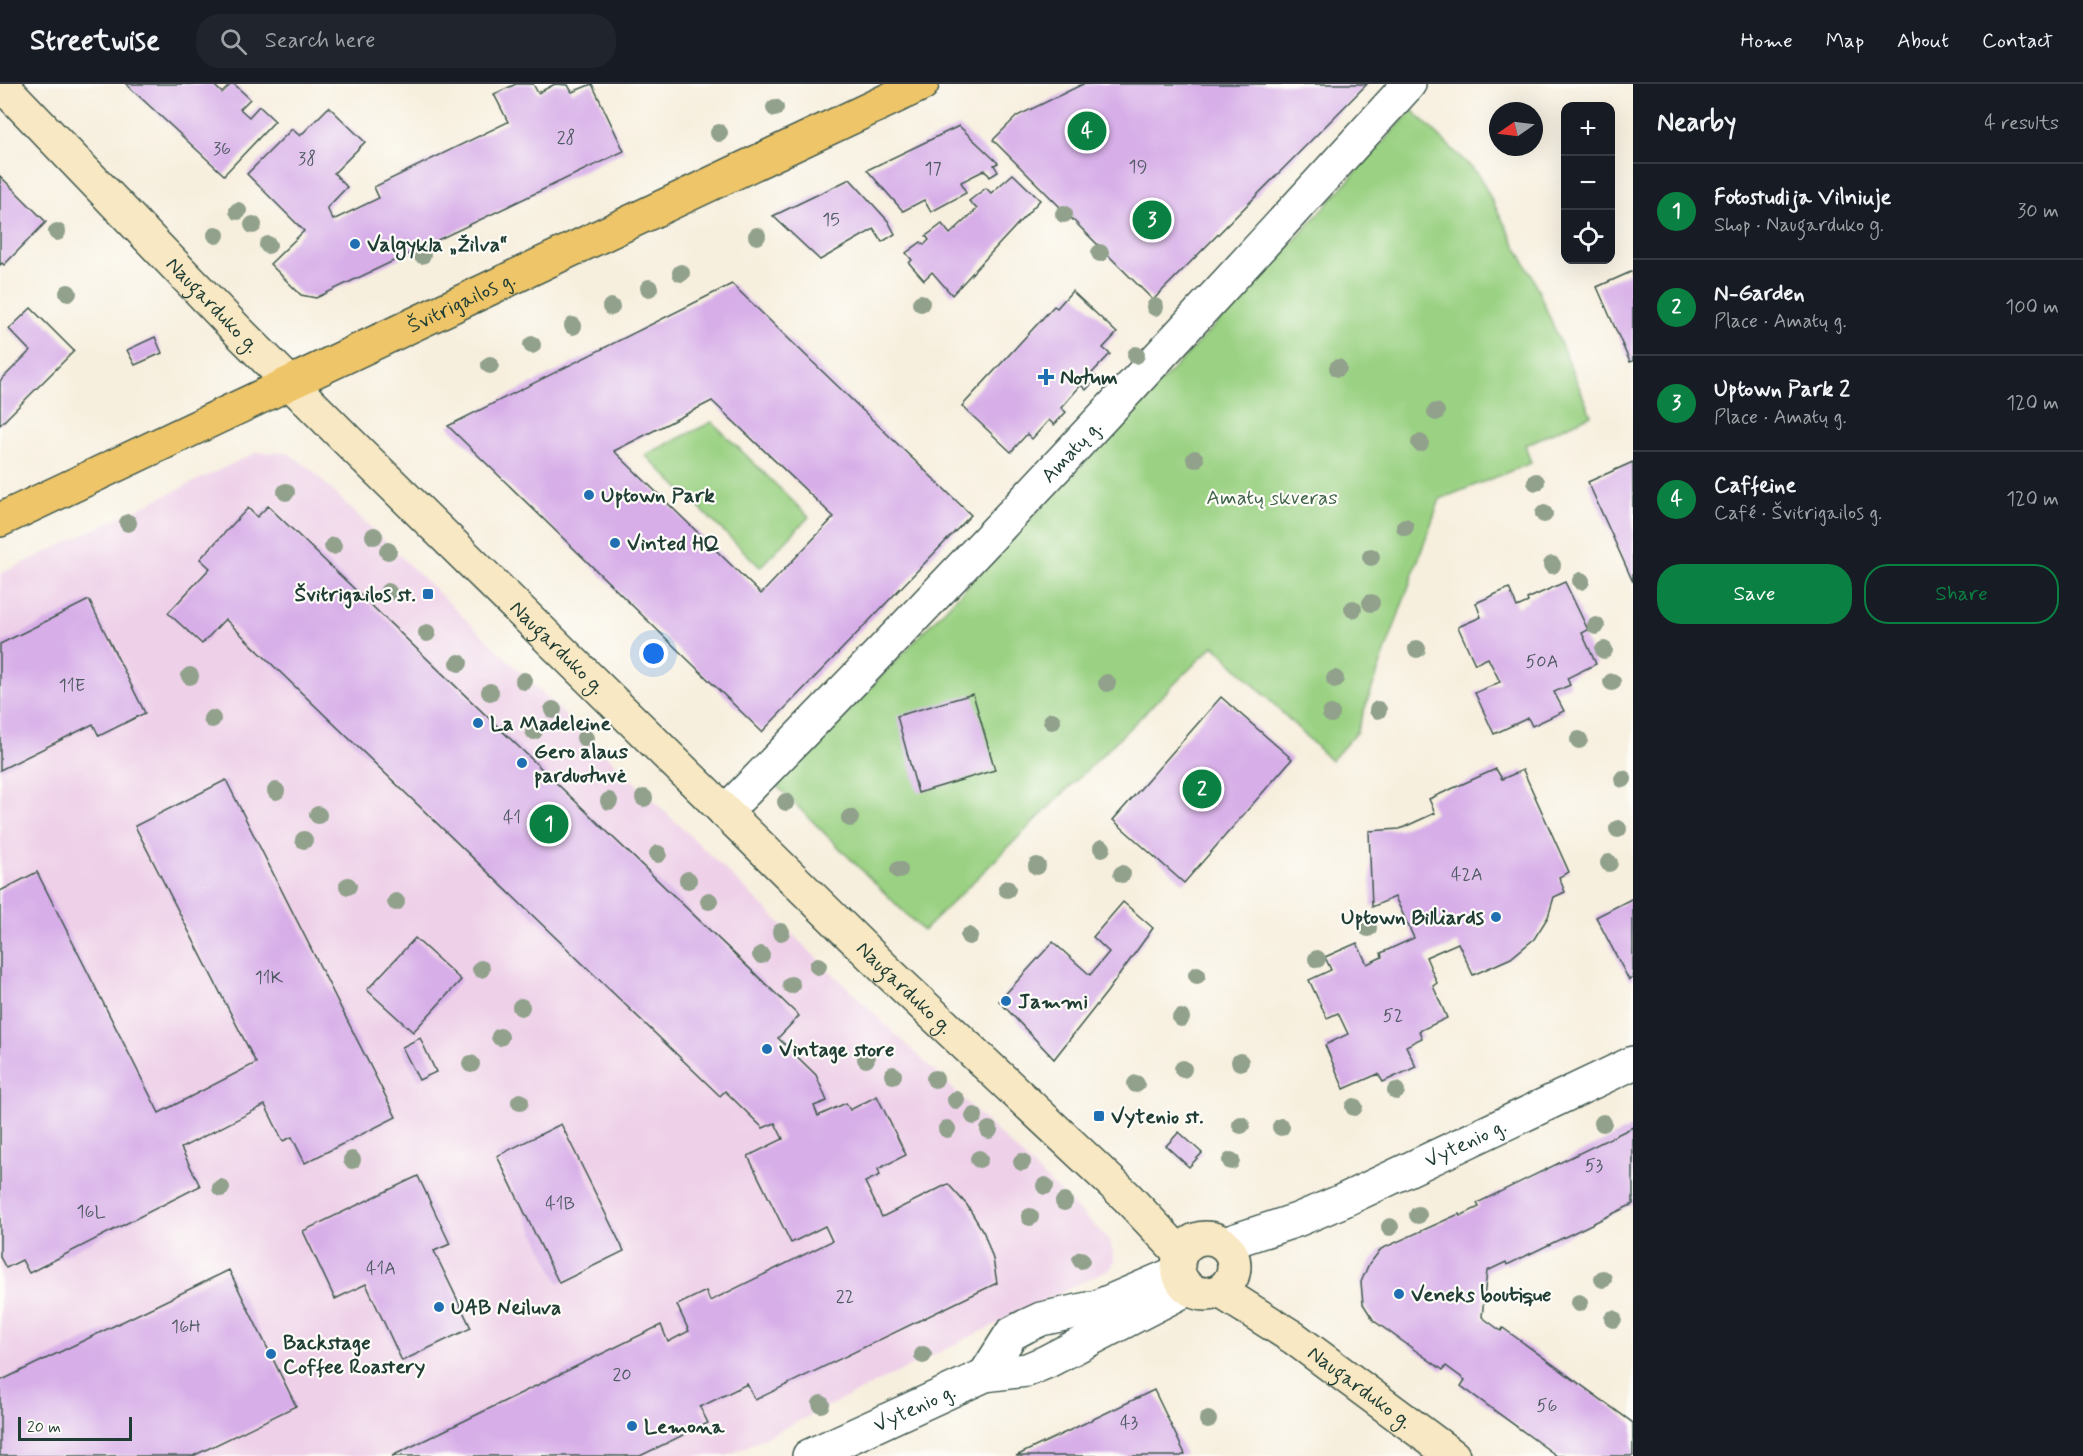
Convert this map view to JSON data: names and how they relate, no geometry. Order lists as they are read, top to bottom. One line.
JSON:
{"streets":{"main road":["Švitrigailos g.","Naugarduko g."],"street":["Amatų g.","Vytenio g."]},"crossings":[["Švitrigailos g.","Naugarduko g."],["Naugarduko g.","Amatų g."],["Naugarduko g.","Vytenio g."]],"parks":["Amatų skveras"],"places":{"other":["Valgykla „Žilva“","Uptown Park","Vinted HQ","La Madeleine","Gero alaus parduotuvė","Uptown Billiards","Jammi","Vintage store","Veneks boutique","UAB Neiluva","Backstage Coffee Roastery","Lemona"],"health":["Notum"],"transit":["Švitrigailos st.","Vytenio st."]},"house_numbers":["28","36","38","19","17","15","50A","11E","41","42A","11K","52","53","41B","16L","41A","22","16H","20","56","43"],"scale_bar":"20 m","north":"left","page":{"header":"Streetwise","search":"Search here","nav":["Home","Map","About","Contact"],"heading":["Nearby","4 results"],"map_buttons":["+","−"],"pins":["4","3","2","1"],"list":[{"mark":"1","name":"Fotostudija Vilniuje","note":"Shop · Naugarduko g.","value":"30 m"},{"mark":"2","name":"N-Garden","note":"Place · Amatų g.","value":"100 m"},{"mark":"3","name":"Uptown Park 2","note":"Place · Amatų g.","value":"120 m"},{"mark":"4","name":"Caffeine","note":"Café · Švitrigailos g.","value":"120 m"}],"buttons":["Save","Share"],"scale":"20 m"}}
